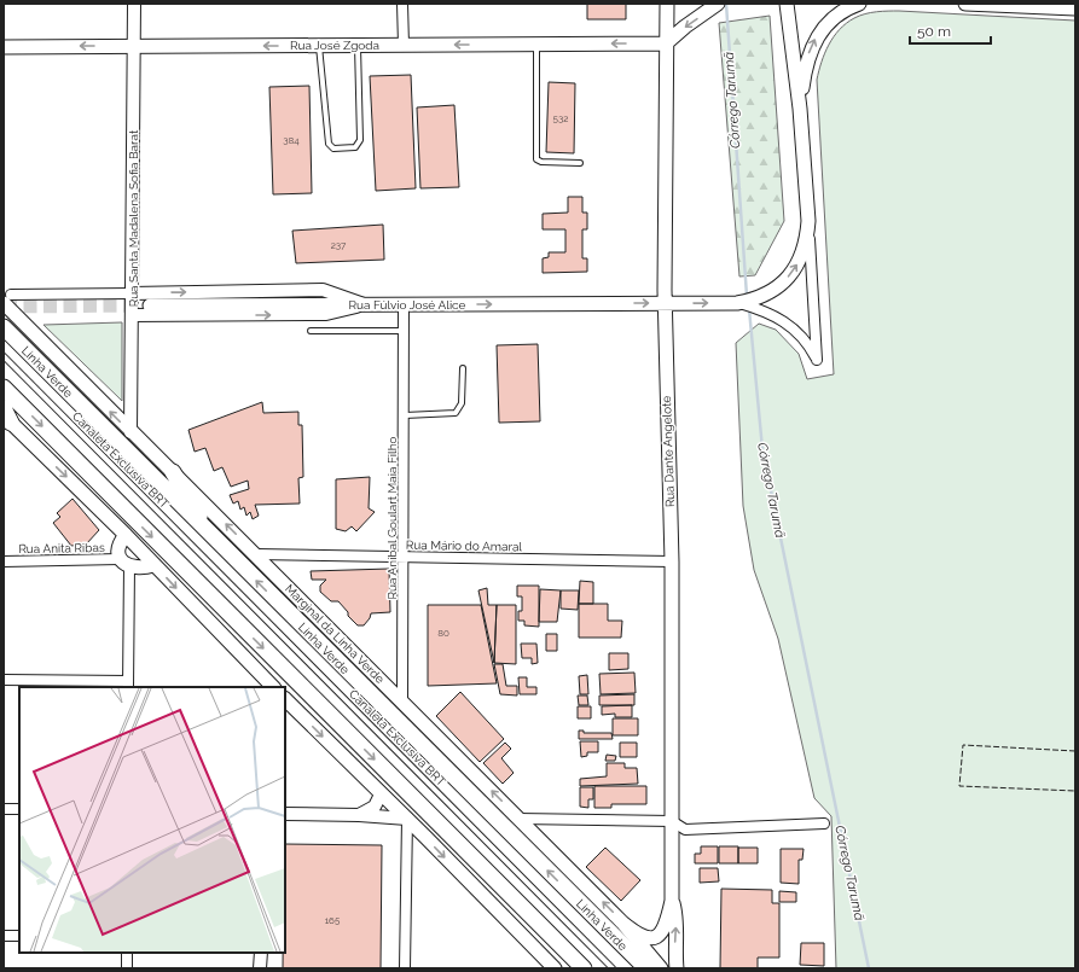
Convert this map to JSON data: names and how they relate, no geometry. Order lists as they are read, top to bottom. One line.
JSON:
{"streets":{"highway":["Linha Verde"],"main road":["Rua José Zgoda","Rua Fúlvio José Alice","Rua Dante Angelote","Marginal da Linha Verde"],"street":["Rua Santa Madalena Sofia Barat","Rua Aníbal Goulart Maia Filho","Rua Mário do Amaral","Rua Anita Ribas"],"lane":["Canaleta Exclusiva BRT"]},"crossings":[["Rua José Zgoda","Rua Santa Madalena Sofia Barat"],["Rua José Zgoda","Rua Dante Angelote"],["Rua Santa Madalena Sofia Barat","Marginal da Linha Verde"],["Rua Fúlvio José Alice","Rua Dante Angelote"],["Rua Fúlvio José Alice","Rua Aníbal Goulart Maia Filho"],["Rua Dante Angelote","Rua Mário do Amaral"],["Rua Dante Angelote","Marginal da Linha Verde"],["Rua Aníbal Goulart Maia Filho","Rua Mário do Amaral"],["Rua Aníbal Goulart Maia Filho","Marginal da Linha Verde"],["Rua Mário do Amaral","Marginal da Linha Verde"]],"one_way":["Rua José Zgoda","Rua Fúlvio José Alice"],"water":["Córrego Tarumã"],"house_numbers":["532","384","237","80","165"],"scale_bar":"50 m"}
